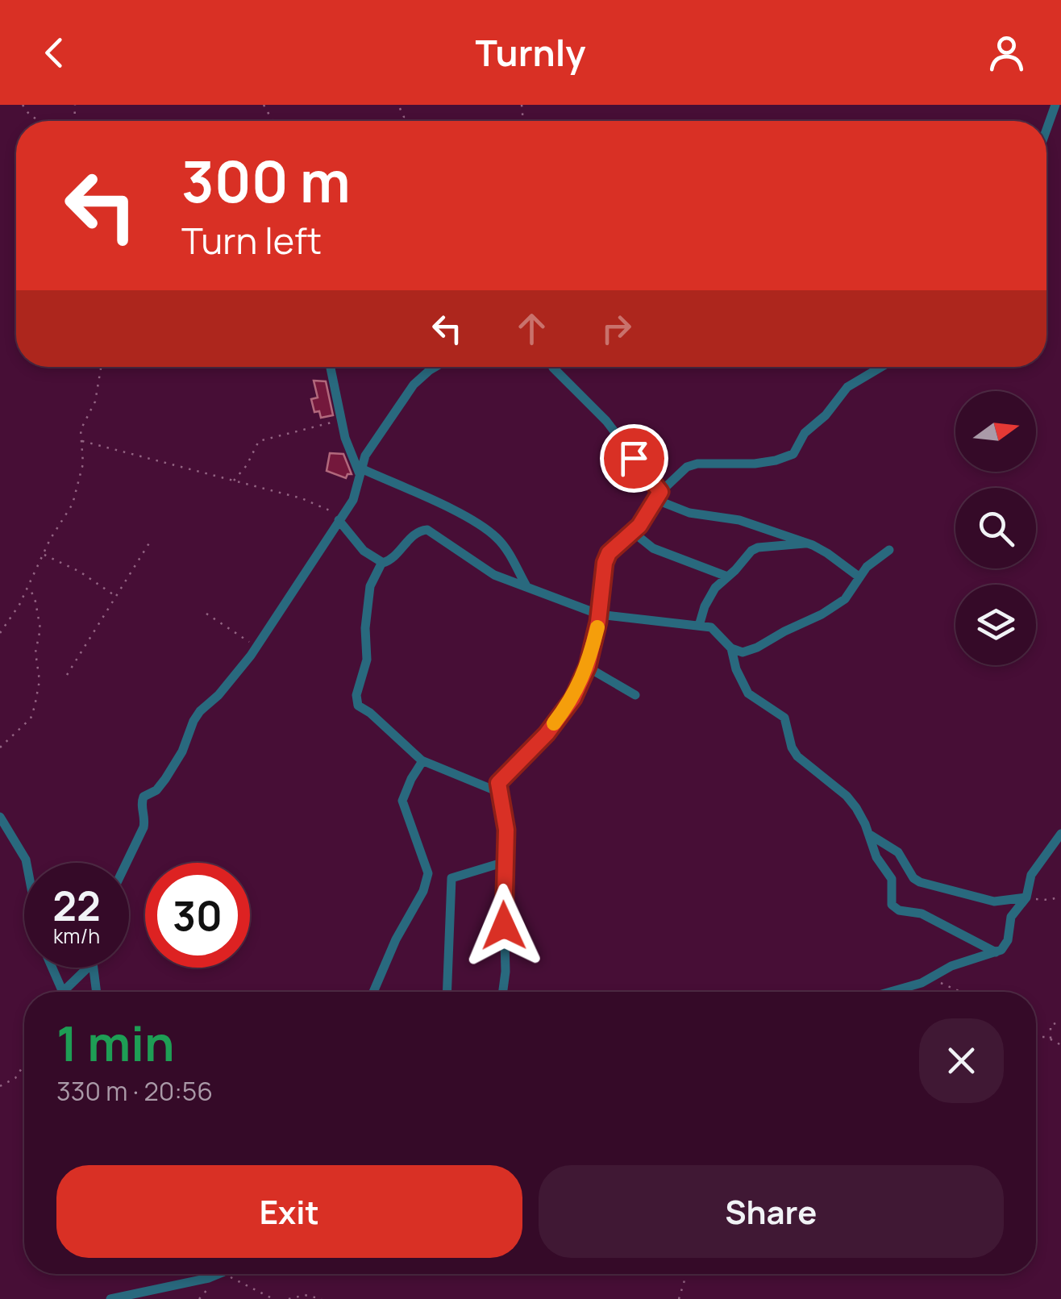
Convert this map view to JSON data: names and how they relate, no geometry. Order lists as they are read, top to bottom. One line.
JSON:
{"north":"right","page":{"header":"Turnly","turn":["300 m","Turn left"],"speed":"22 km/h","limit":"30","heading":["1 min","330 m · 20:56"],"buttons":["Exit","Share"]}}
